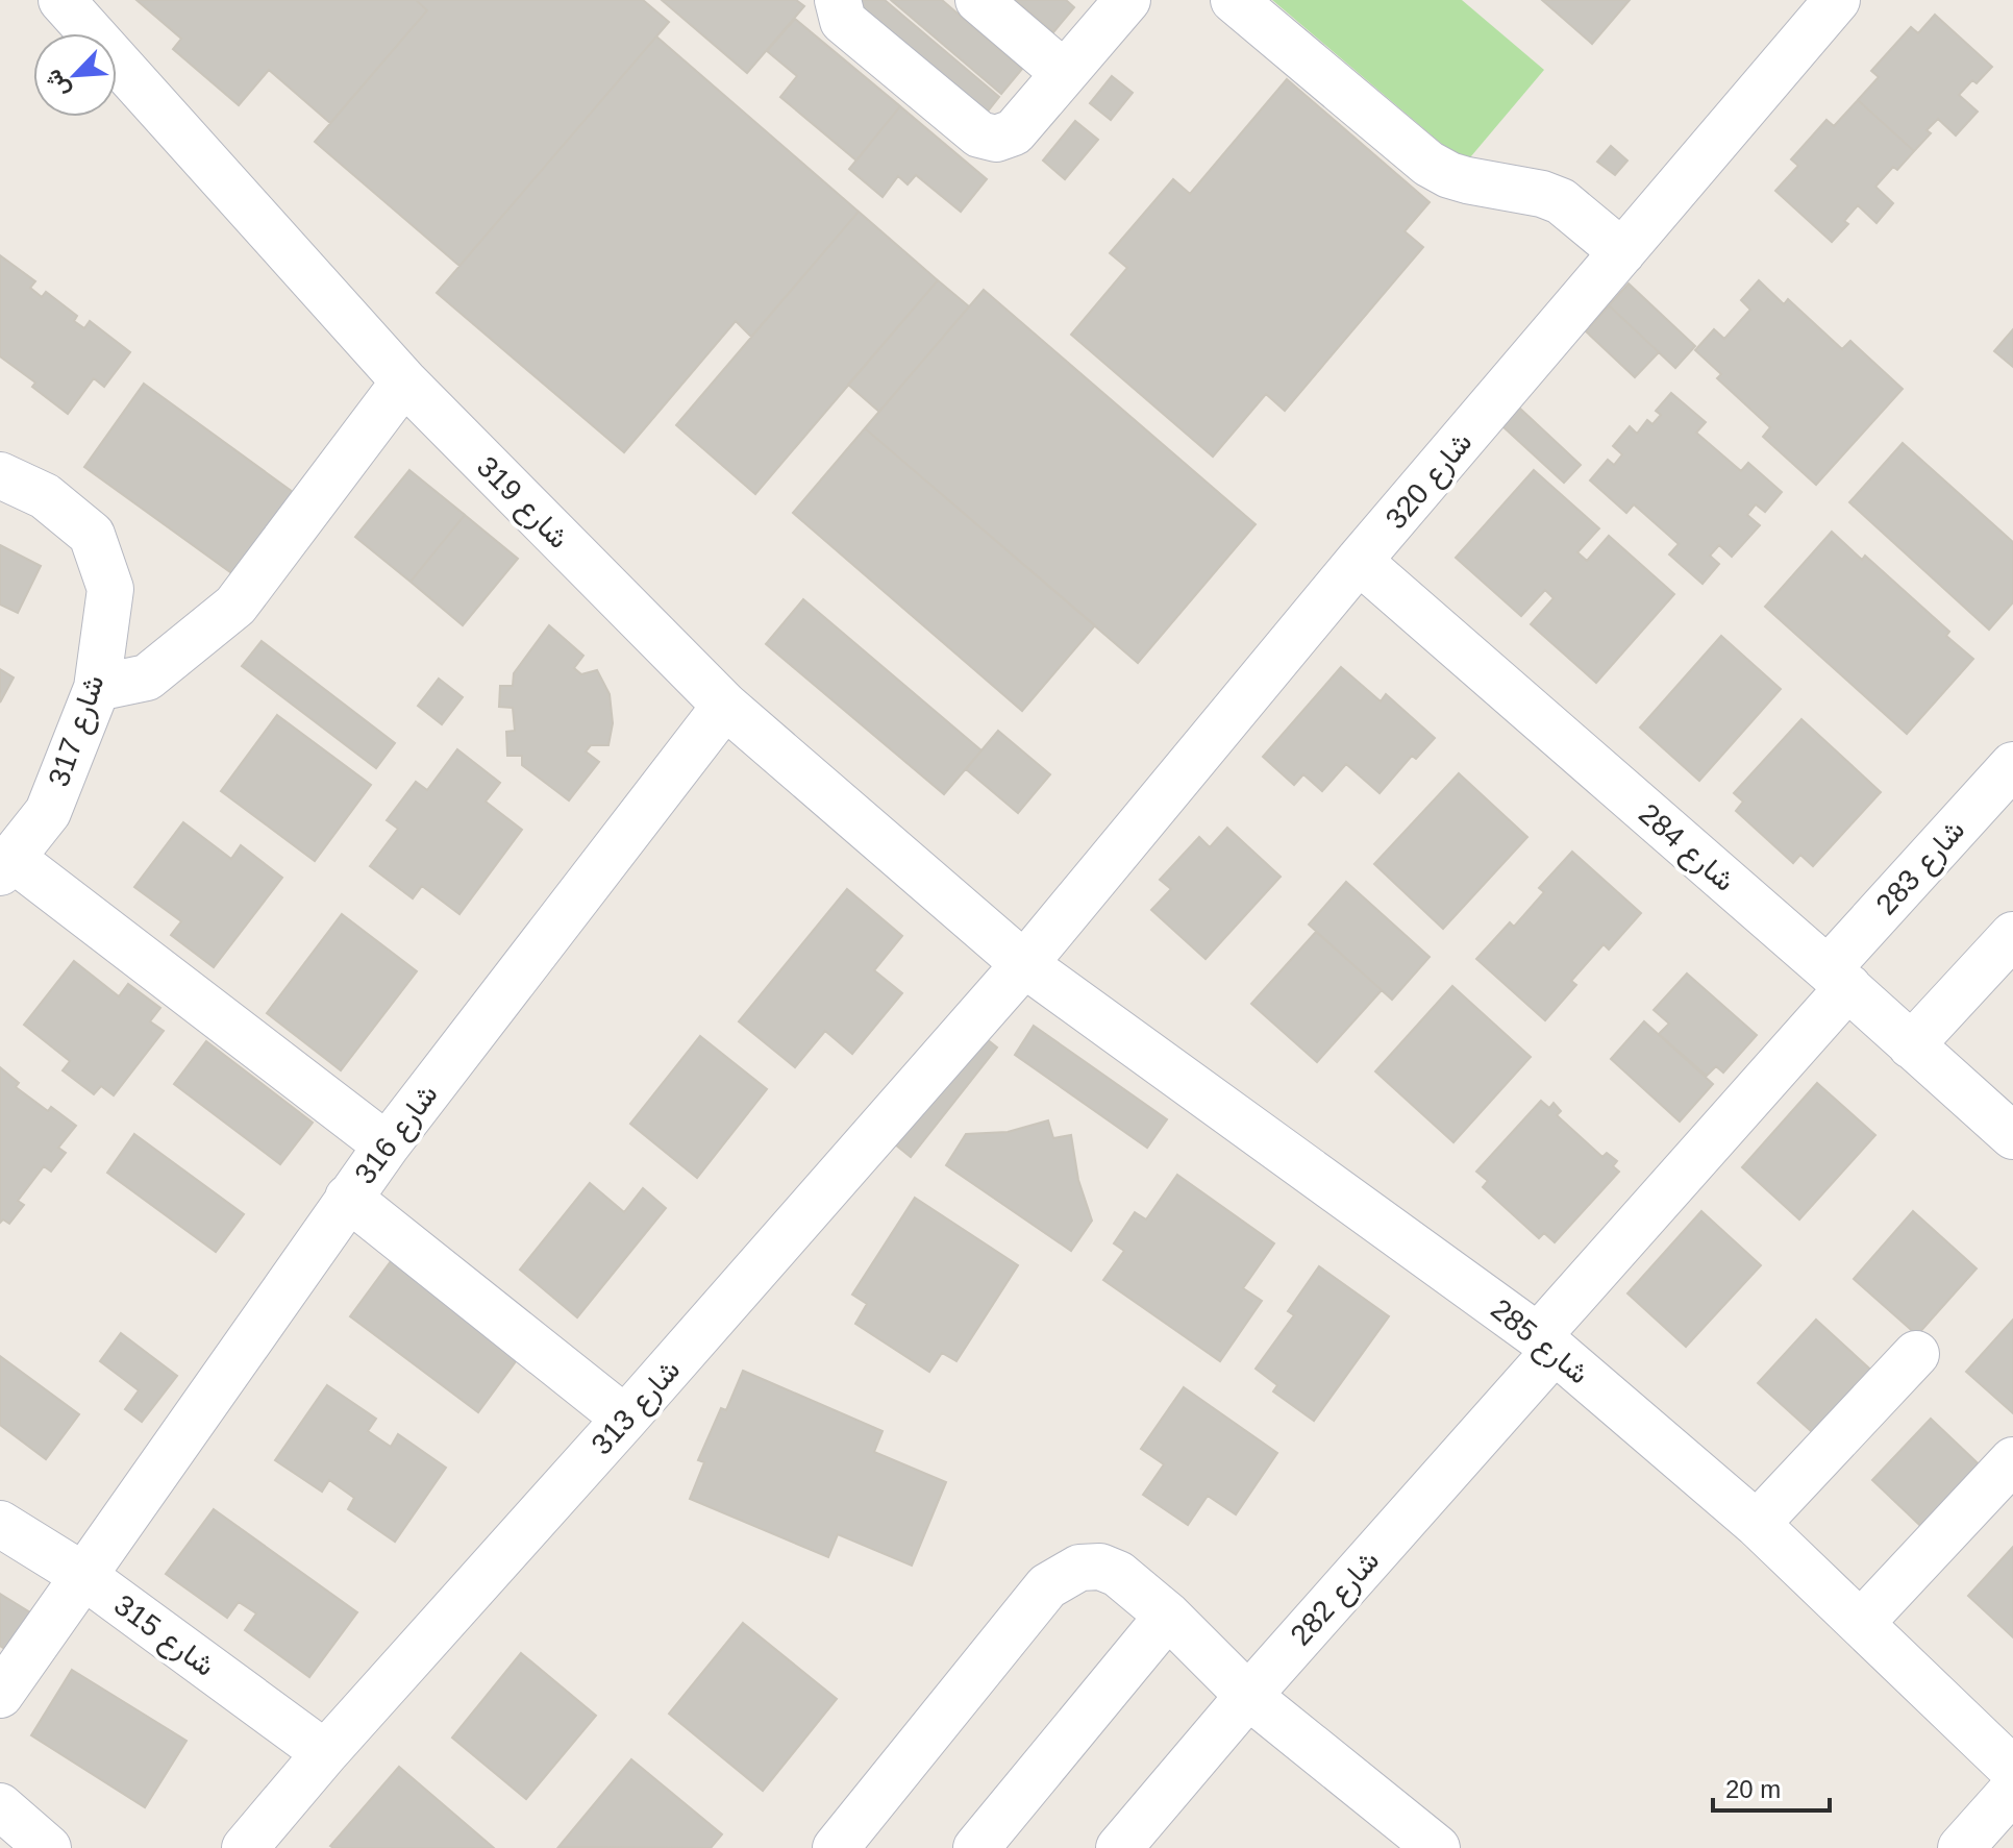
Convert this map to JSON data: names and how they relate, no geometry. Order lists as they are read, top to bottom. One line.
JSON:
{"streets":{"street":["شارع 320","شارع 319","شارع 317","شارع 284","شارع 283","شارع 316","شارع 285","شارع 313","شارع 282","شارع 315"]},"crossings":[["شارع 320","شارع 319"],["شارع 320","شارع 284"],["شارع 320","شارع 285"],["شارع 320","شارع 313"],["شارع 319","شارع 316"],["شارع 319","شارع 285"],["شارع 319","شارع 313"],["شارع 284","شارع 283"],["شارع 283","شارع 285"],["شارع 283","شارع 282"],["شارع 316","شارع 315"],["شارع 285","شارع 313"],["شارع 285","شارع 282"],["شارع 313","شارع 315"]],"scale_bar":"20 m","north":"bottom left"}
